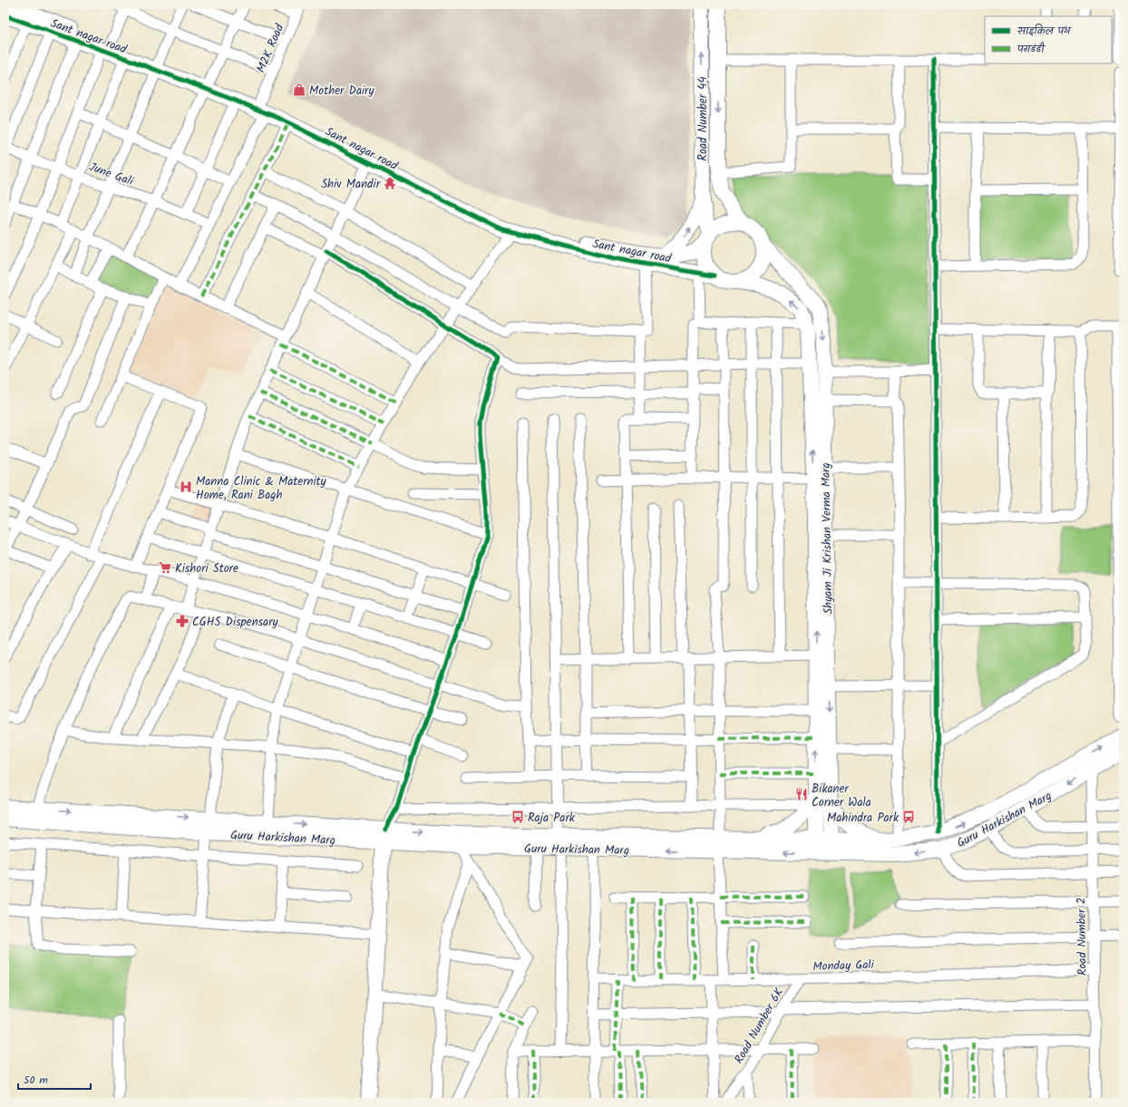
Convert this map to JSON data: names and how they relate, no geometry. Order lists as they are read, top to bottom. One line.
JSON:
{"streets":{"street":["Sant nagar road","M2K Road","Road Number 44","June Gali","Shyam Ji Krishan Verma Marg","Guru Harkishan Marg","Road Number 2","Monday Gali","Road Number 6K"]},"crossings":[["Sant nagar road","M2K Road"],["Sant nagar road","Road Number 44"],["Sant nagar road","Shyam Ji Krishan Verma Marg"],["M2K Road","June Gali"],["Road Number 44","Shyam Ji Krishan Verma Marg"],["Shyam Ji Krishan Verma Marg","Guru Harkishan Marg"],["Guru Harkishan Marg","Road Number 2"],["Road Number 2","Monday Gali"],["Monday Gali","Road Number 6K"]],"places":{"shop":["Mother Dairy"],"temple":["Shiv Mandir"],"hospital":["Manna Clinic & Maternity Home, Rani Bagh"],"supermarket":["Kishori Store"],"pharmacy":["CGHS Dispensary"],"restaurant":["Bikaner Corner Wala"],"bus stop":["Raja Park","Mahindra Park"]},"legend":["साइकिल पथ","पगडंडी"],"scale_bar":"50 m"}
